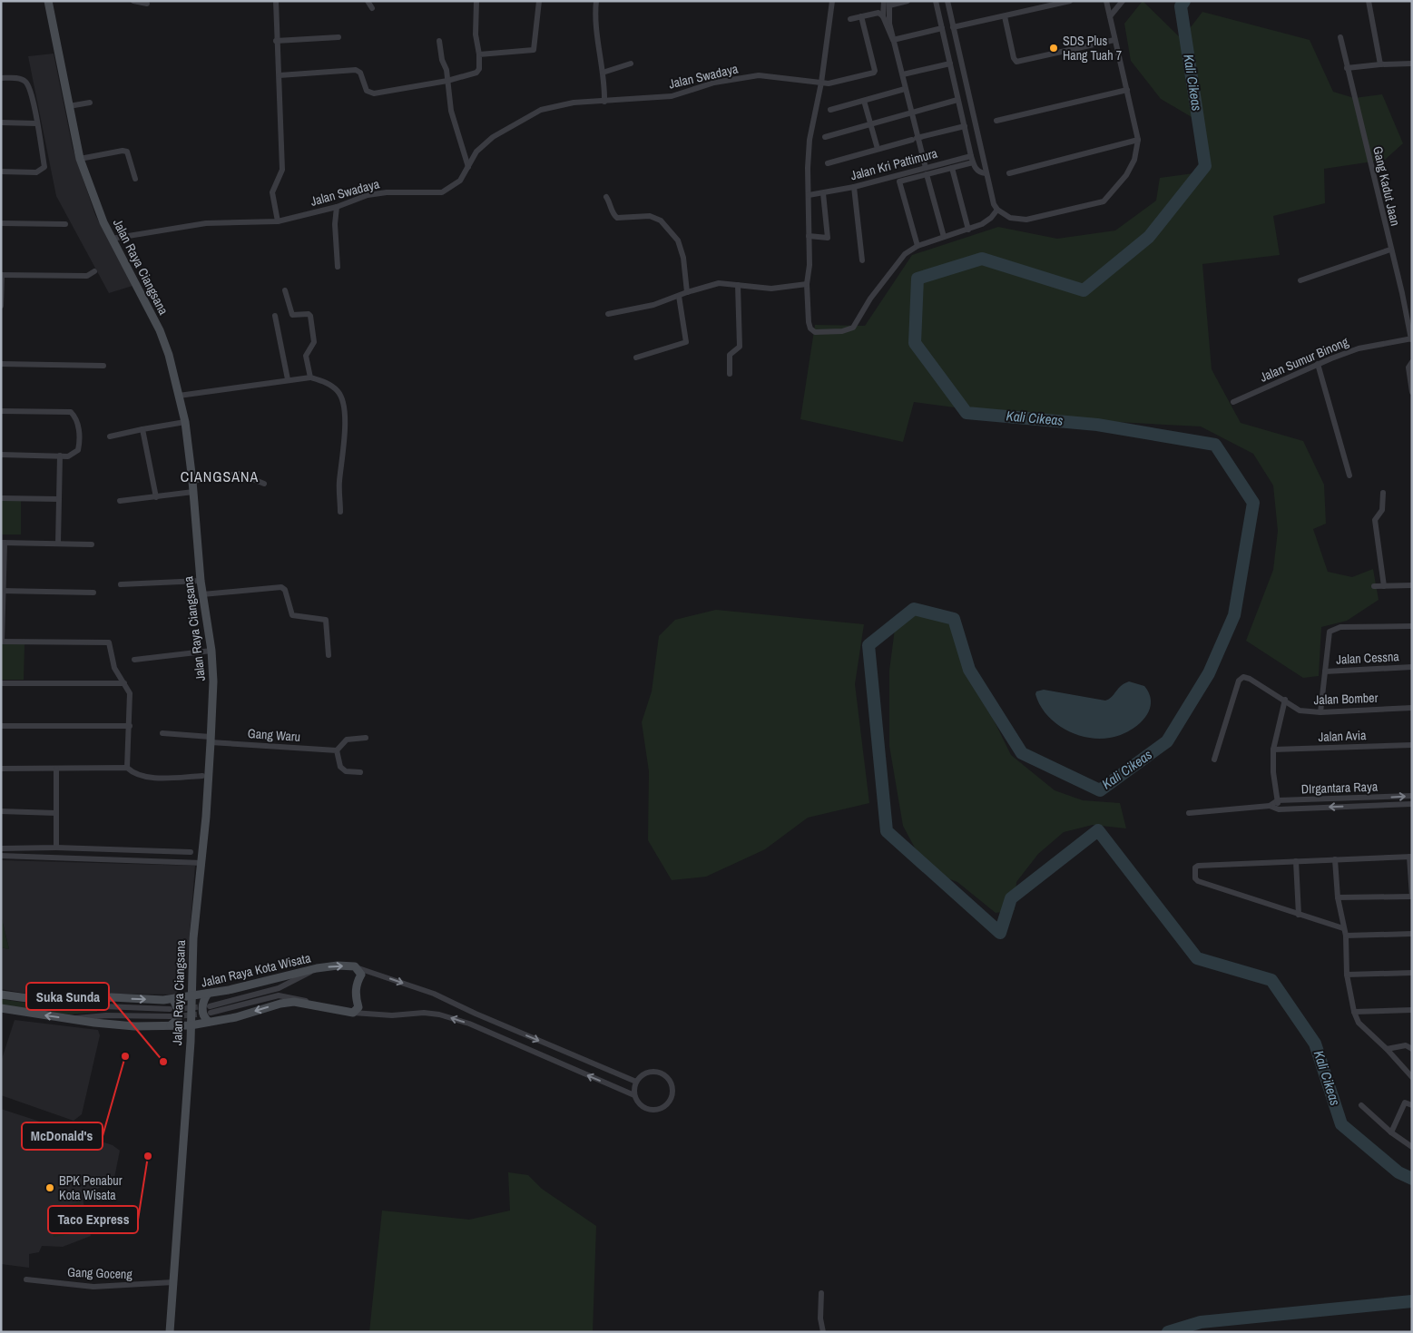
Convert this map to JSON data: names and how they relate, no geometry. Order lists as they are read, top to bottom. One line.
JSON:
{"streets":{"main road":["Jalan Raya Ciangsana","Jalan Raya Kota Wisata"],"street":["Jalan Swadaya","Jalan Kri Pattimura","Gang Kadut Jaan","Jalan Sumur Binong","Jalan Cessna","Jalan Bomber","Gang Waru","Jalan Avia","DIrgantara Raya","Gang Goceng"]},"crossings":[["Jalan Swadaya","Jalan Raya Ciangsana"],["Gang Kadut Jaan","Jalan Sumur Binong"],["Jalan Raya Ciangsana","Gang Waru"],["Jalan Raya Ciangsana","Jalan Raya Kota Wisata"],["Jalan Raya Ciangsana","Gang Goceng"]],"districts":["CIANGSANA"],"water":["Kali Cikeas"],"places":["SDS Plus Hang Tuah 7","McDonald's","Suka Sunda","Taco Express","BPK Penabur Kota Wisata"]}
